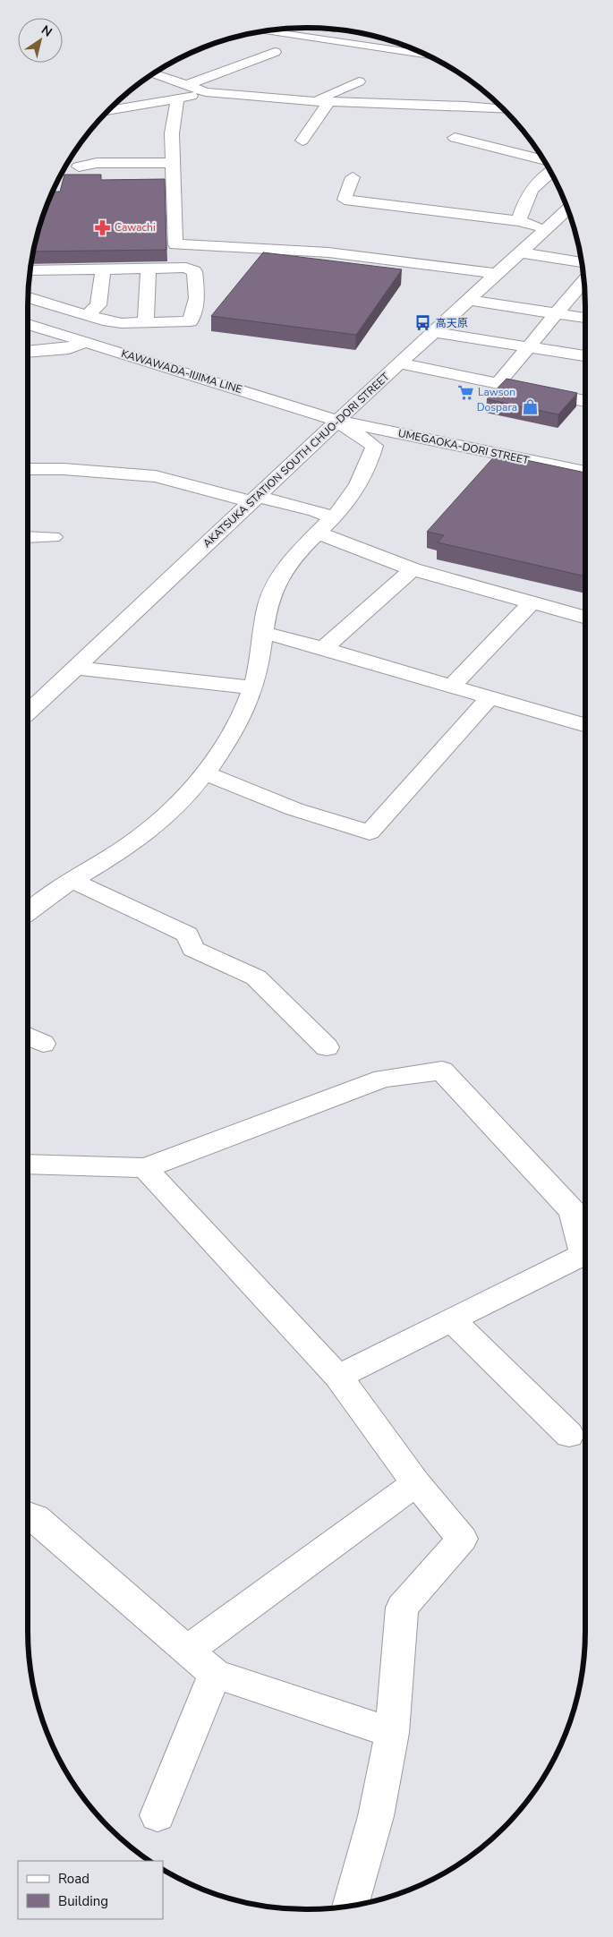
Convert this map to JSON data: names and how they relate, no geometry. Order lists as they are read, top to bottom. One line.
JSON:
{"streets":{"street":["KAWAWADA-IIJIMA LINE","UMEGAOKA-DORI STREET","AKATSUKA STATION SOUTH CHUO-DORI STREET"]},"crossings":[["KAWAWADA-IIJIMA LINE","UMEGAOKA-DORI STREET"],["KAWAWADA-IIJIMA LINE","AKATSUKA STATION SOUTH CHUO-DORI STREET"],["UMEGAOKA-DORI STREET","AKATSUKA STATION SOUTH CHUO-DORI STREET"]],"places":{"pharmacy":["Cawachi"],"bus stop":["高天原"],"supermarket":["Lawson"],"shop":["Dospara"]},"legend":["Road","Building"],"north":"top right"}
